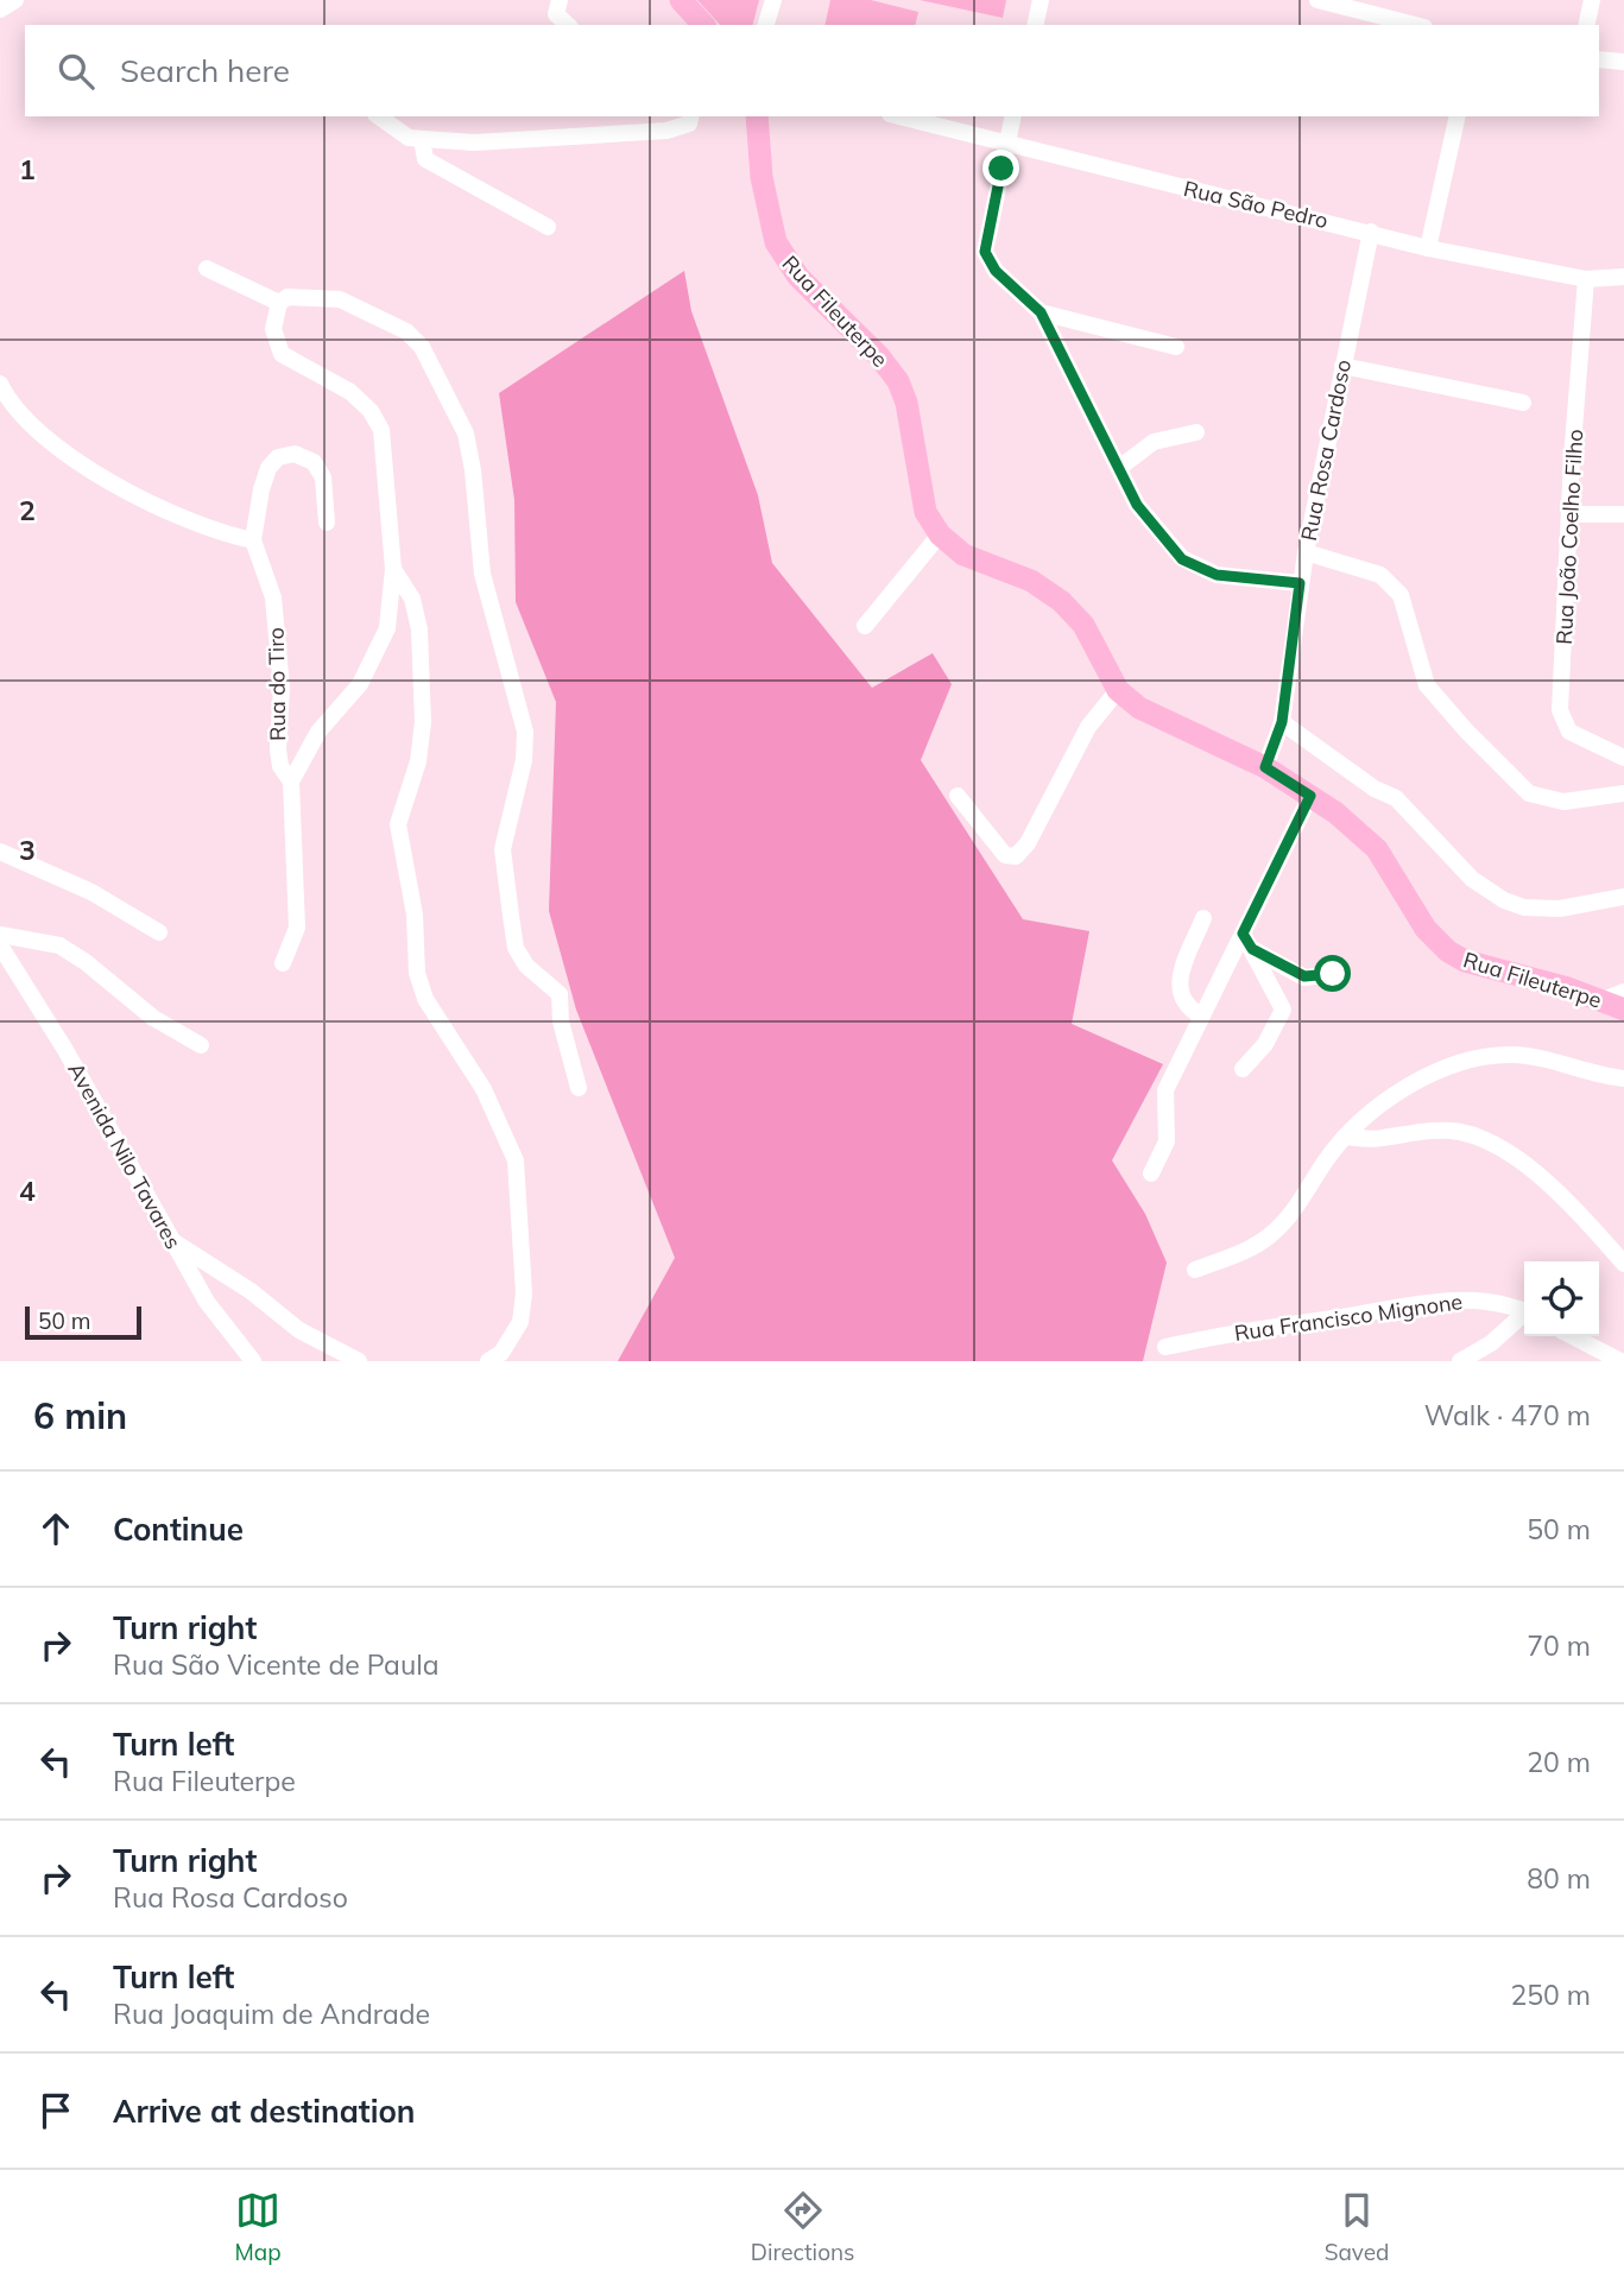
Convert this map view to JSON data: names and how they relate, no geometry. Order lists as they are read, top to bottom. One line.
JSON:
{"streets":{"main road":["Rua Fileuterpe"],"street":["Rua São Pedro","Rua Rosa Cardoso","Rua João Coelho Filho","Rua do Tiro","Avenida Nilo Tavares","Rua Francisco Mignone"]},"crossings":[["Rua São Pedro","Rua Rosa Cardoso"],["Rua São Pedro","Rua João Coelho Filho"],["Rua Fileuterpe","Rua Rosa Cardoso"]],"scale_bar":"50 m","page":{"search":"Search here","scale":"50 m","heading":["6 min","Walk · 470 m"],"list":[["Continue","50 m"],["Turn right","Rua São Vicente de Paula","70 m"],["Turn left","Rua Fileuterpe","20 m"],["Turn right","Rua Rosa Cardoso","80 m"],["Turn left","Rua Joaquim de Andrade","250 m"],"Arrive at destination"],"nav":["Map","Directions","Saved"]},"grid":{"rows":["1","2","3","4"]}}
